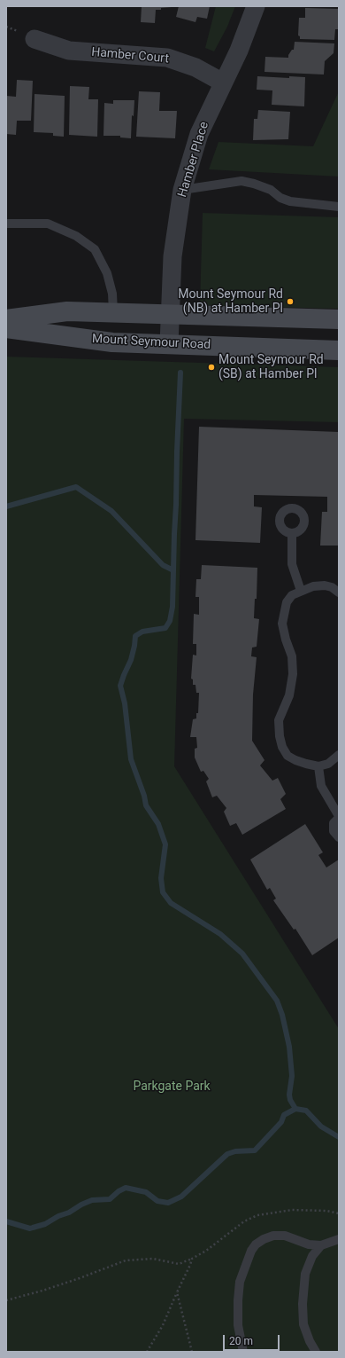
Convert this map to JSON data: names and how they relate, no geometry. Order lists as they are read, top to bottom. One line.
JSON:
{"streets":{"street":["Hamber Court","Hamber Place","Mount Seymour Road"]},"crossings":[["Hamber Court","Hamber Place"],["Hamber Place","Mount Seymour Road"]],"parks":["Parkgate Park"],"places":["Mount Seymour Rd (NB) at Hamber Pl","Mount Seymour Rd (SB) at Hamber Pl"],"scale_bar":"20 m"}
